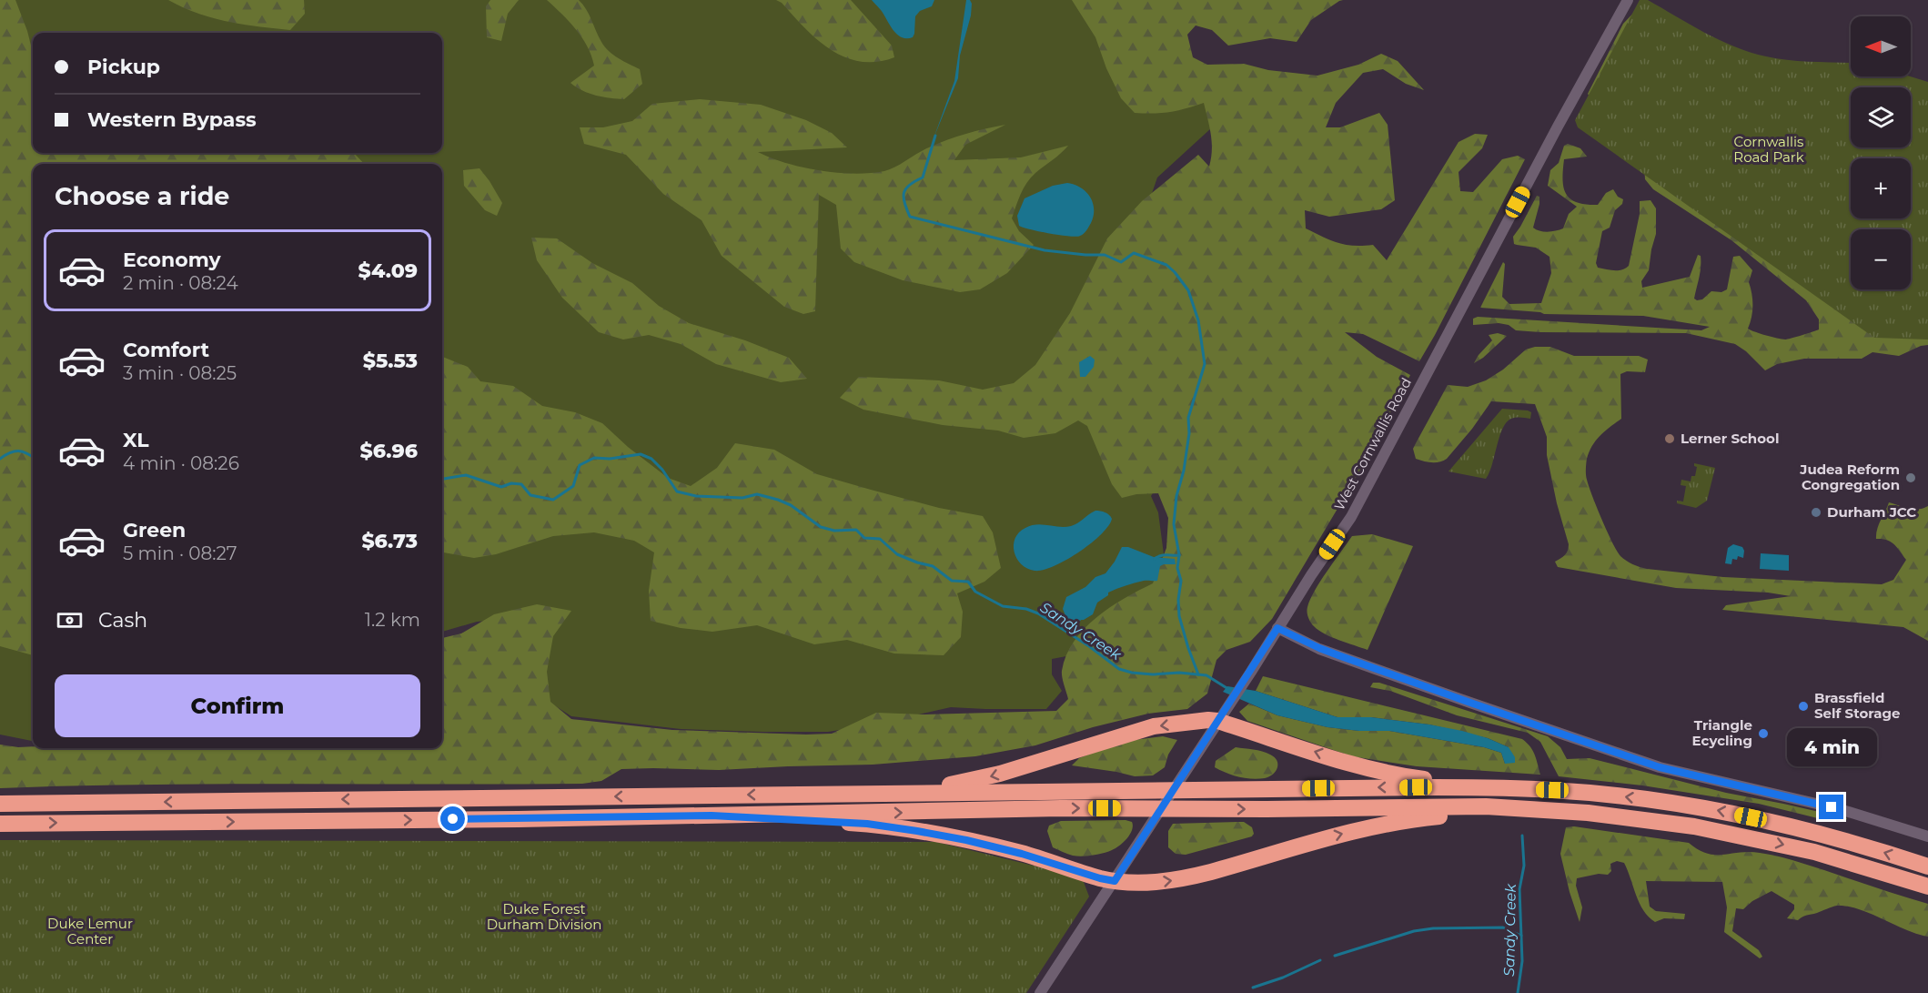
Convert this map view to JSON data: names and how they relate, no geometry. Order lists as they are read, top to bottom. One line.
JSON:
{"streets":{"street":["West Cornwallis Road"]},"water":["Sandy Creek"],"parks":["Cornwallis Road Park","Duke Forest Durham Division","Duke Lemur Center"],"places":["Lerner School","Judea Reform Congregation","Durham JCC","Brassfield Self Storage","Triangle Ecycling"],"north":"left","page":{"map_buttons":["+","−"],"banner":["Pickup","Western Bypass"],"heading":"Choose a ride","list":[{"name":"Economy","note":"2 min · 08:24","value":"$4.09"},{"name":"Comfort","note":"3 min · 08:25","value":"$5.53"},{"name":"XL","note":"4 min · 08:26","value":"$6.96"},{"name":"Green","note":"5 min · 08:27","value":"$6.73"}],"pay":["Cash","1.2 km"],"buttons":"Confirm","bubble":"4 min"}}
